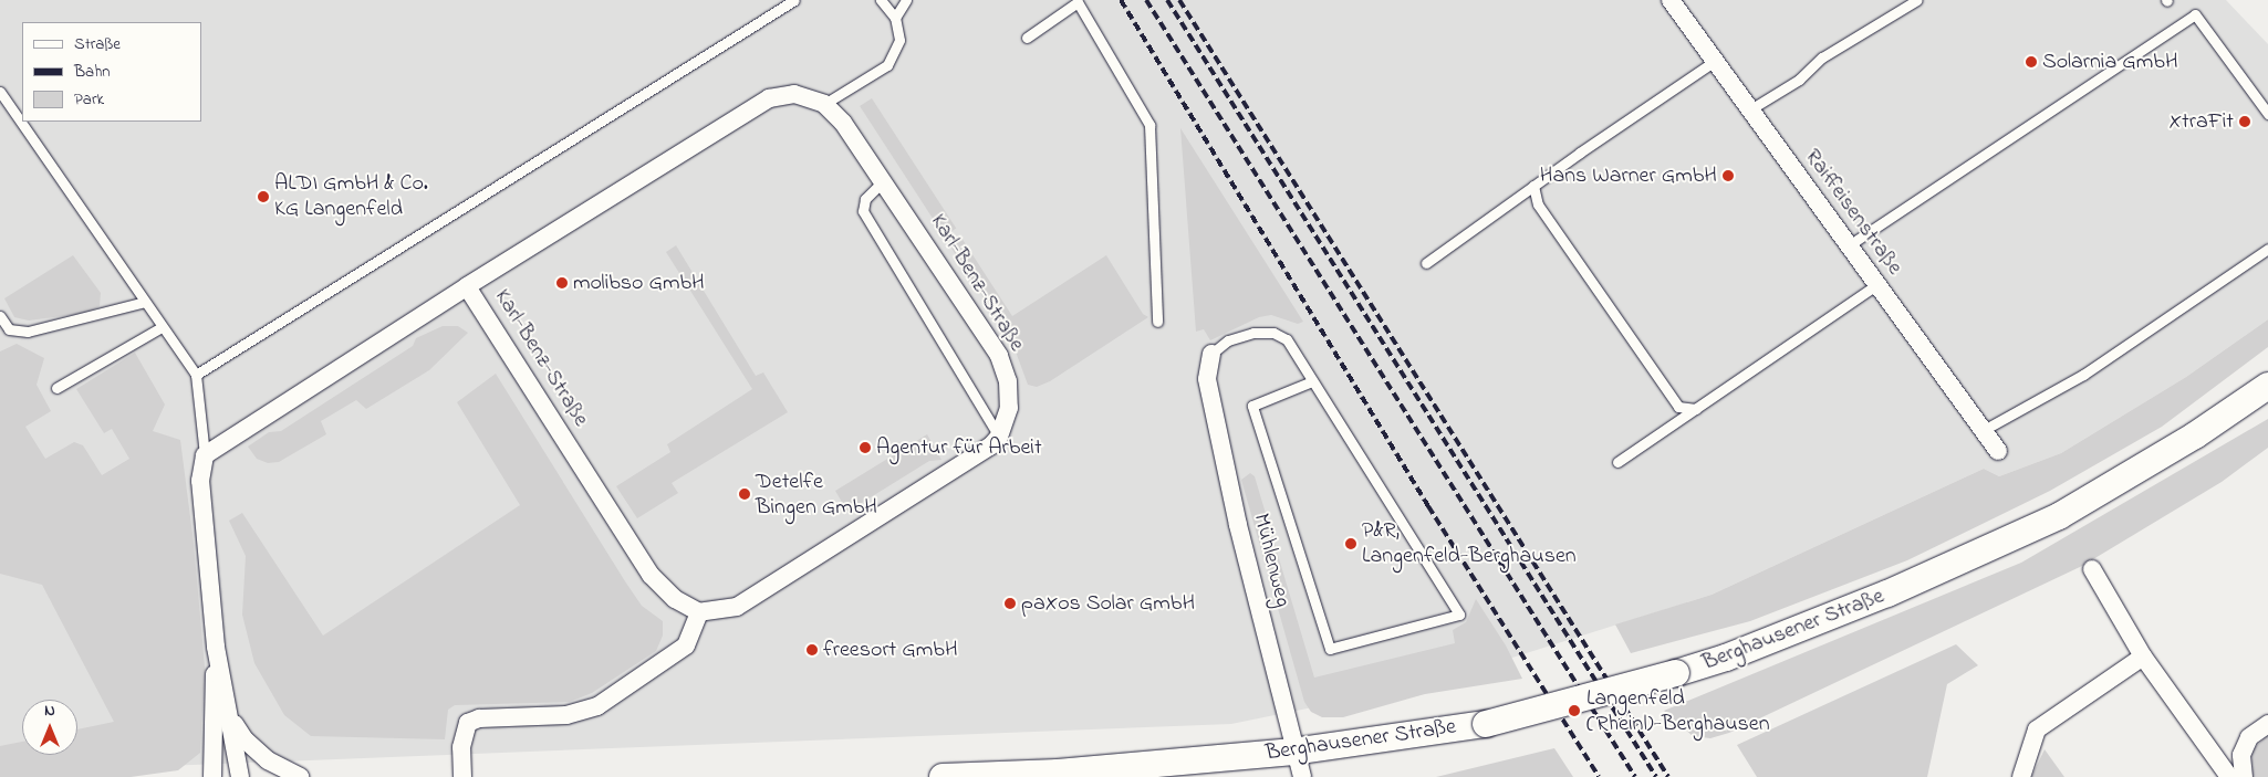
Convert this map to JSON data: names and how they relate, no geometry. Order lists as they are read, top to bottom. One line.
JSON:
{"streets":{"main road":["Berghausener Straße"],"street":["Raiffeisenstraße","Karl-Benz-Straße","Mühlenweg"]},"crossings":[["Mühlenweg","Berghausener Straße"]],"places":["Solarnia GmbH","XtraFit","Hans Warner GmbH","ALDI GmbH & Co. KG Langenfeld","molibso GmbH","Agentur für Arbeit","Detelfe Bingen GmbH","P&R, Langenfeld-Berghausen","paXos Solar GmbH","freesort GmbH","Langenfeld (Rheinl)-Berghausen"],"legend":["Straße","Bahn","Park"],"north":"top"}
